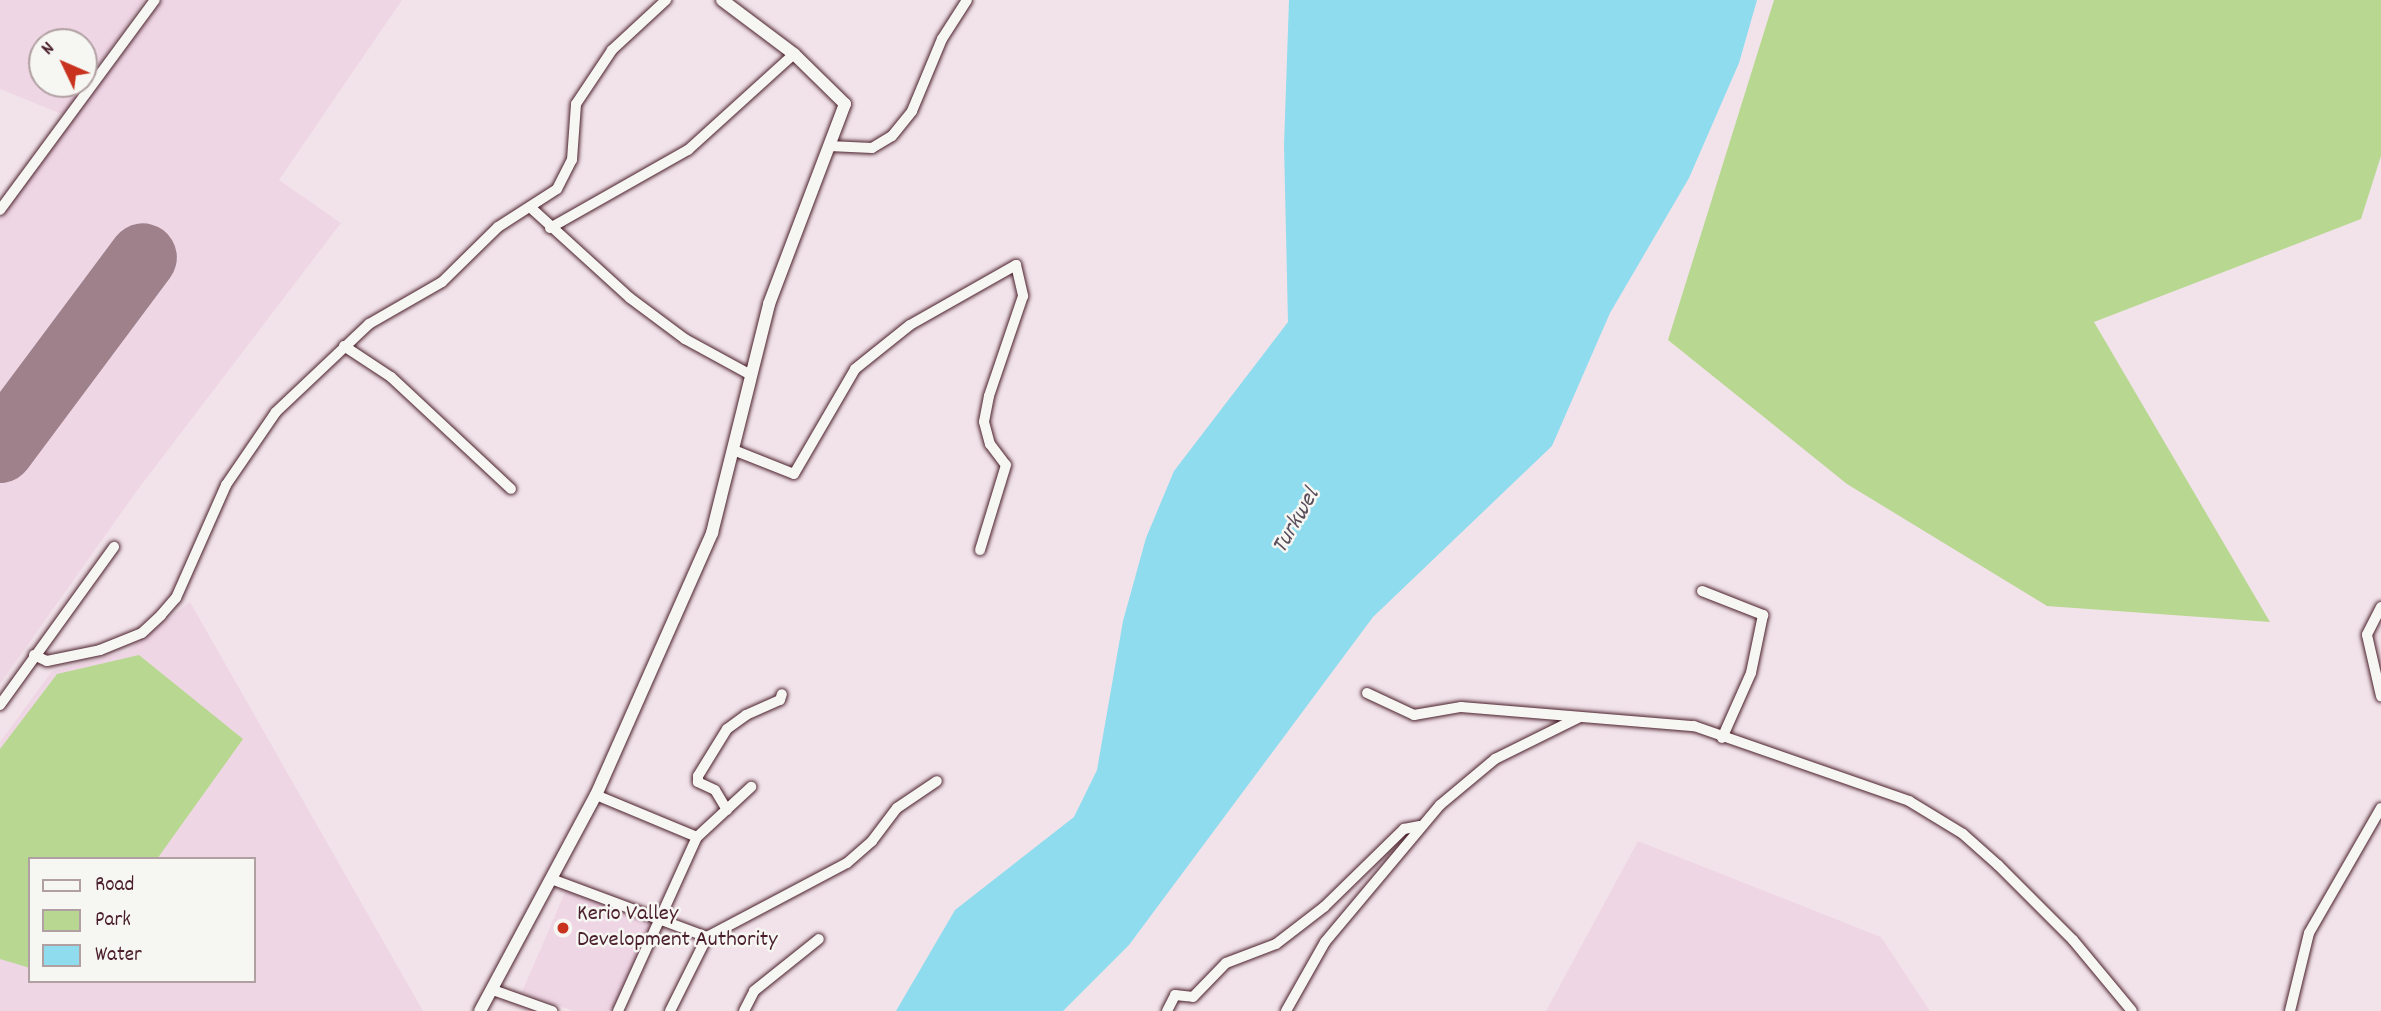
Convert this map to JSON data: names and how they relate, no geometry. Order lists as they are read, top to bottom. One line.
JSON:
{"water":["Turkwel"],"places":["Kerio Valley Development Authority"],"legend":["Road","Park","Water"],"north":"top left"}
